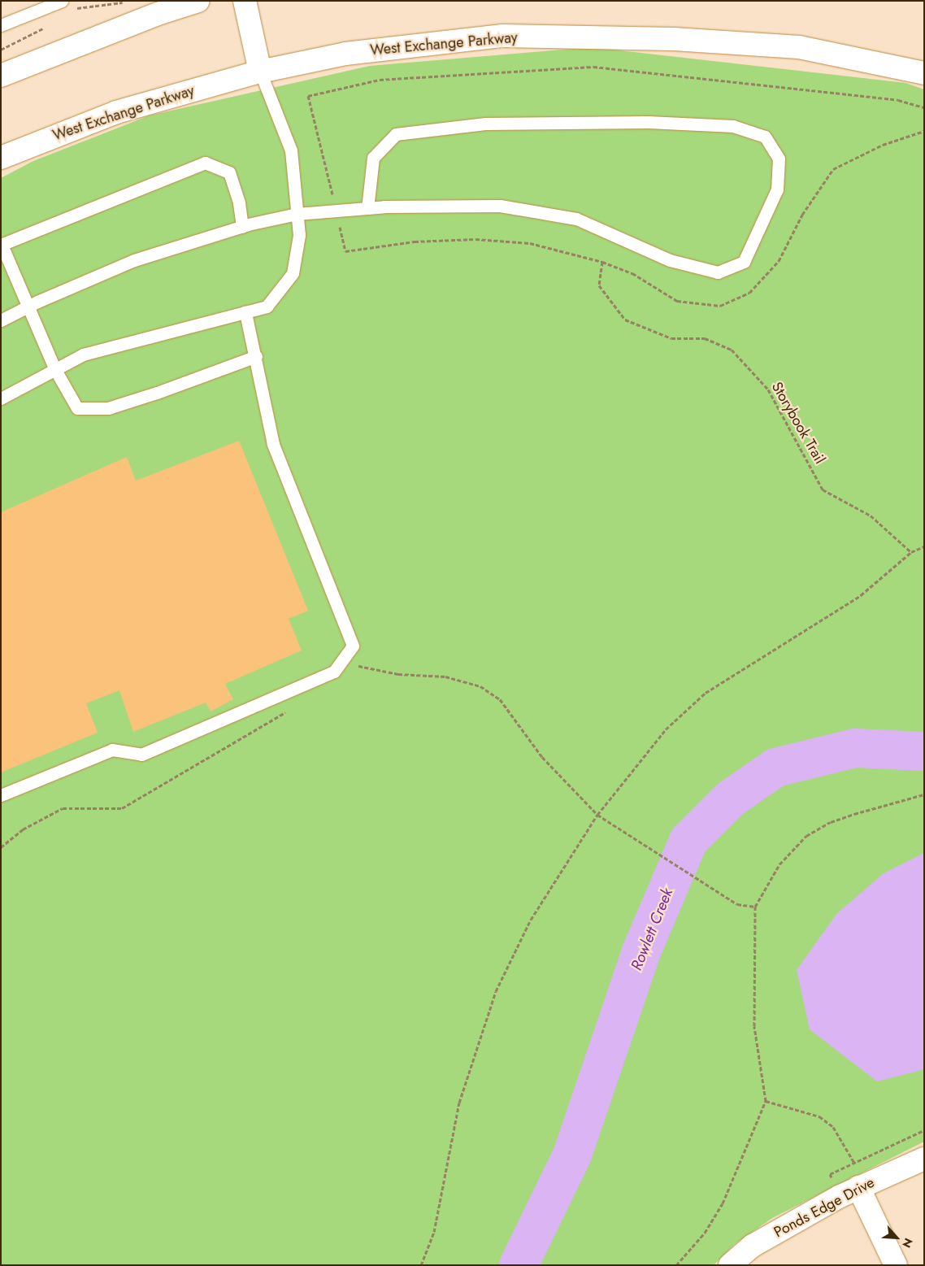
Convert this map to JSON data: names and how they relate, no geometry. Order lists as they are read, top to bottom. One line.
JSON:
{"streets":{"main road":["West Exchange Parkway","Ponds Edge Drive"],"path":["Storybook Trail"]},"water":["Rowlett Creek"],"north":"bottom right"}
